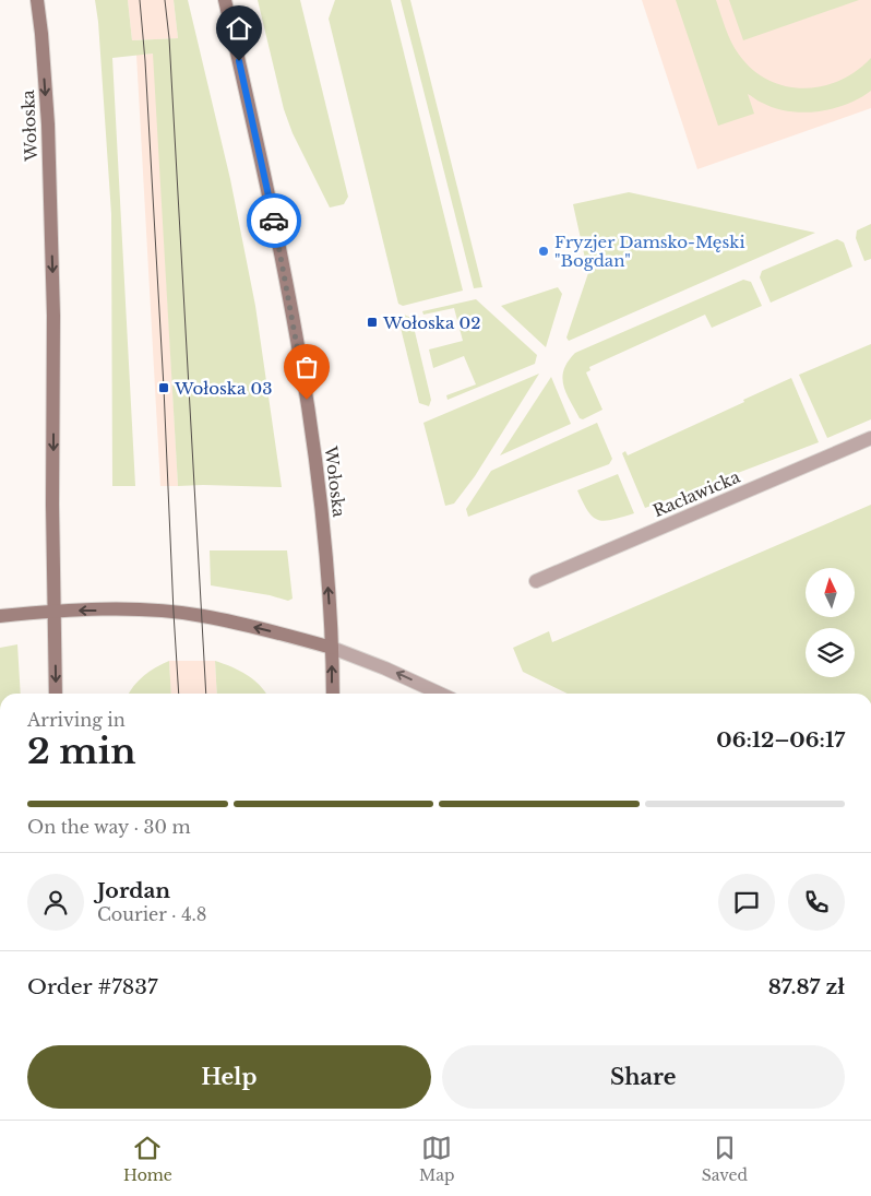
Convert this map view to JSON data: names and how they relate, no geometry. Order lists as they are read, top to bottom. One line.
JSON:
{"streets":{"main road":["Wołoska"],"street":["Racławicka"]},"places":{"other":["Fryzjer Damsko-Męski \"Bogdan\""],"transit":["Wołoska 02","Wołoska 03"]},"north":"top","page":{"heading":["2 min","Arriving in","06:12–06:17"],"panel":["Jordan","Courier · 4.8","Order #7837","87.87 zł"],"bar":"On the way · 30 m","buttons":["Help","Share"],"tabs":["Home","Map","Saved"]}}
